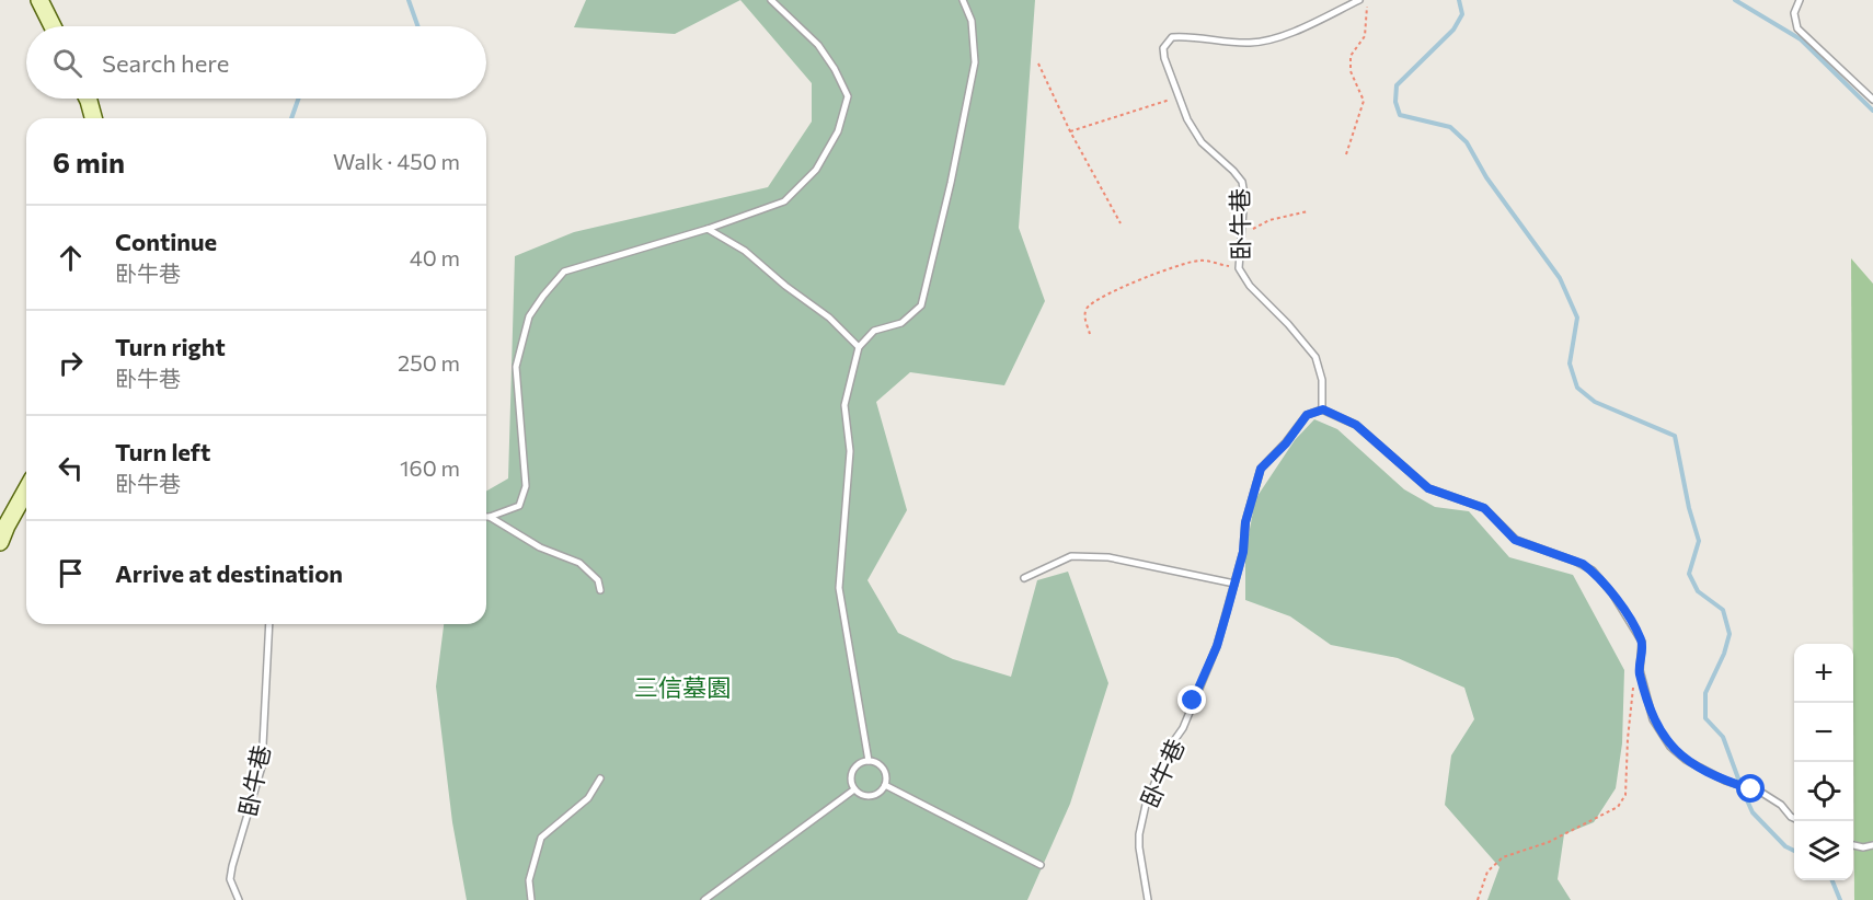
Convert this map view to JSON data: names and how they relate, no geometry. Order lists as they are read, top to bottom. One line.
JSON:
{"streets":{"lane":["卧牛巷"]},"parks":["三信墓園"],"page":{"search":"Search here","heading":["6 min","Walk · 450 m"],"list":[["Continue","卧牛巷","40 m"],["Turn right","卧牛巷","250 m"],["Turn left","卧牛巷","160 m"],"Arrive at destination"],"map_buttons":["+","−"]}}
